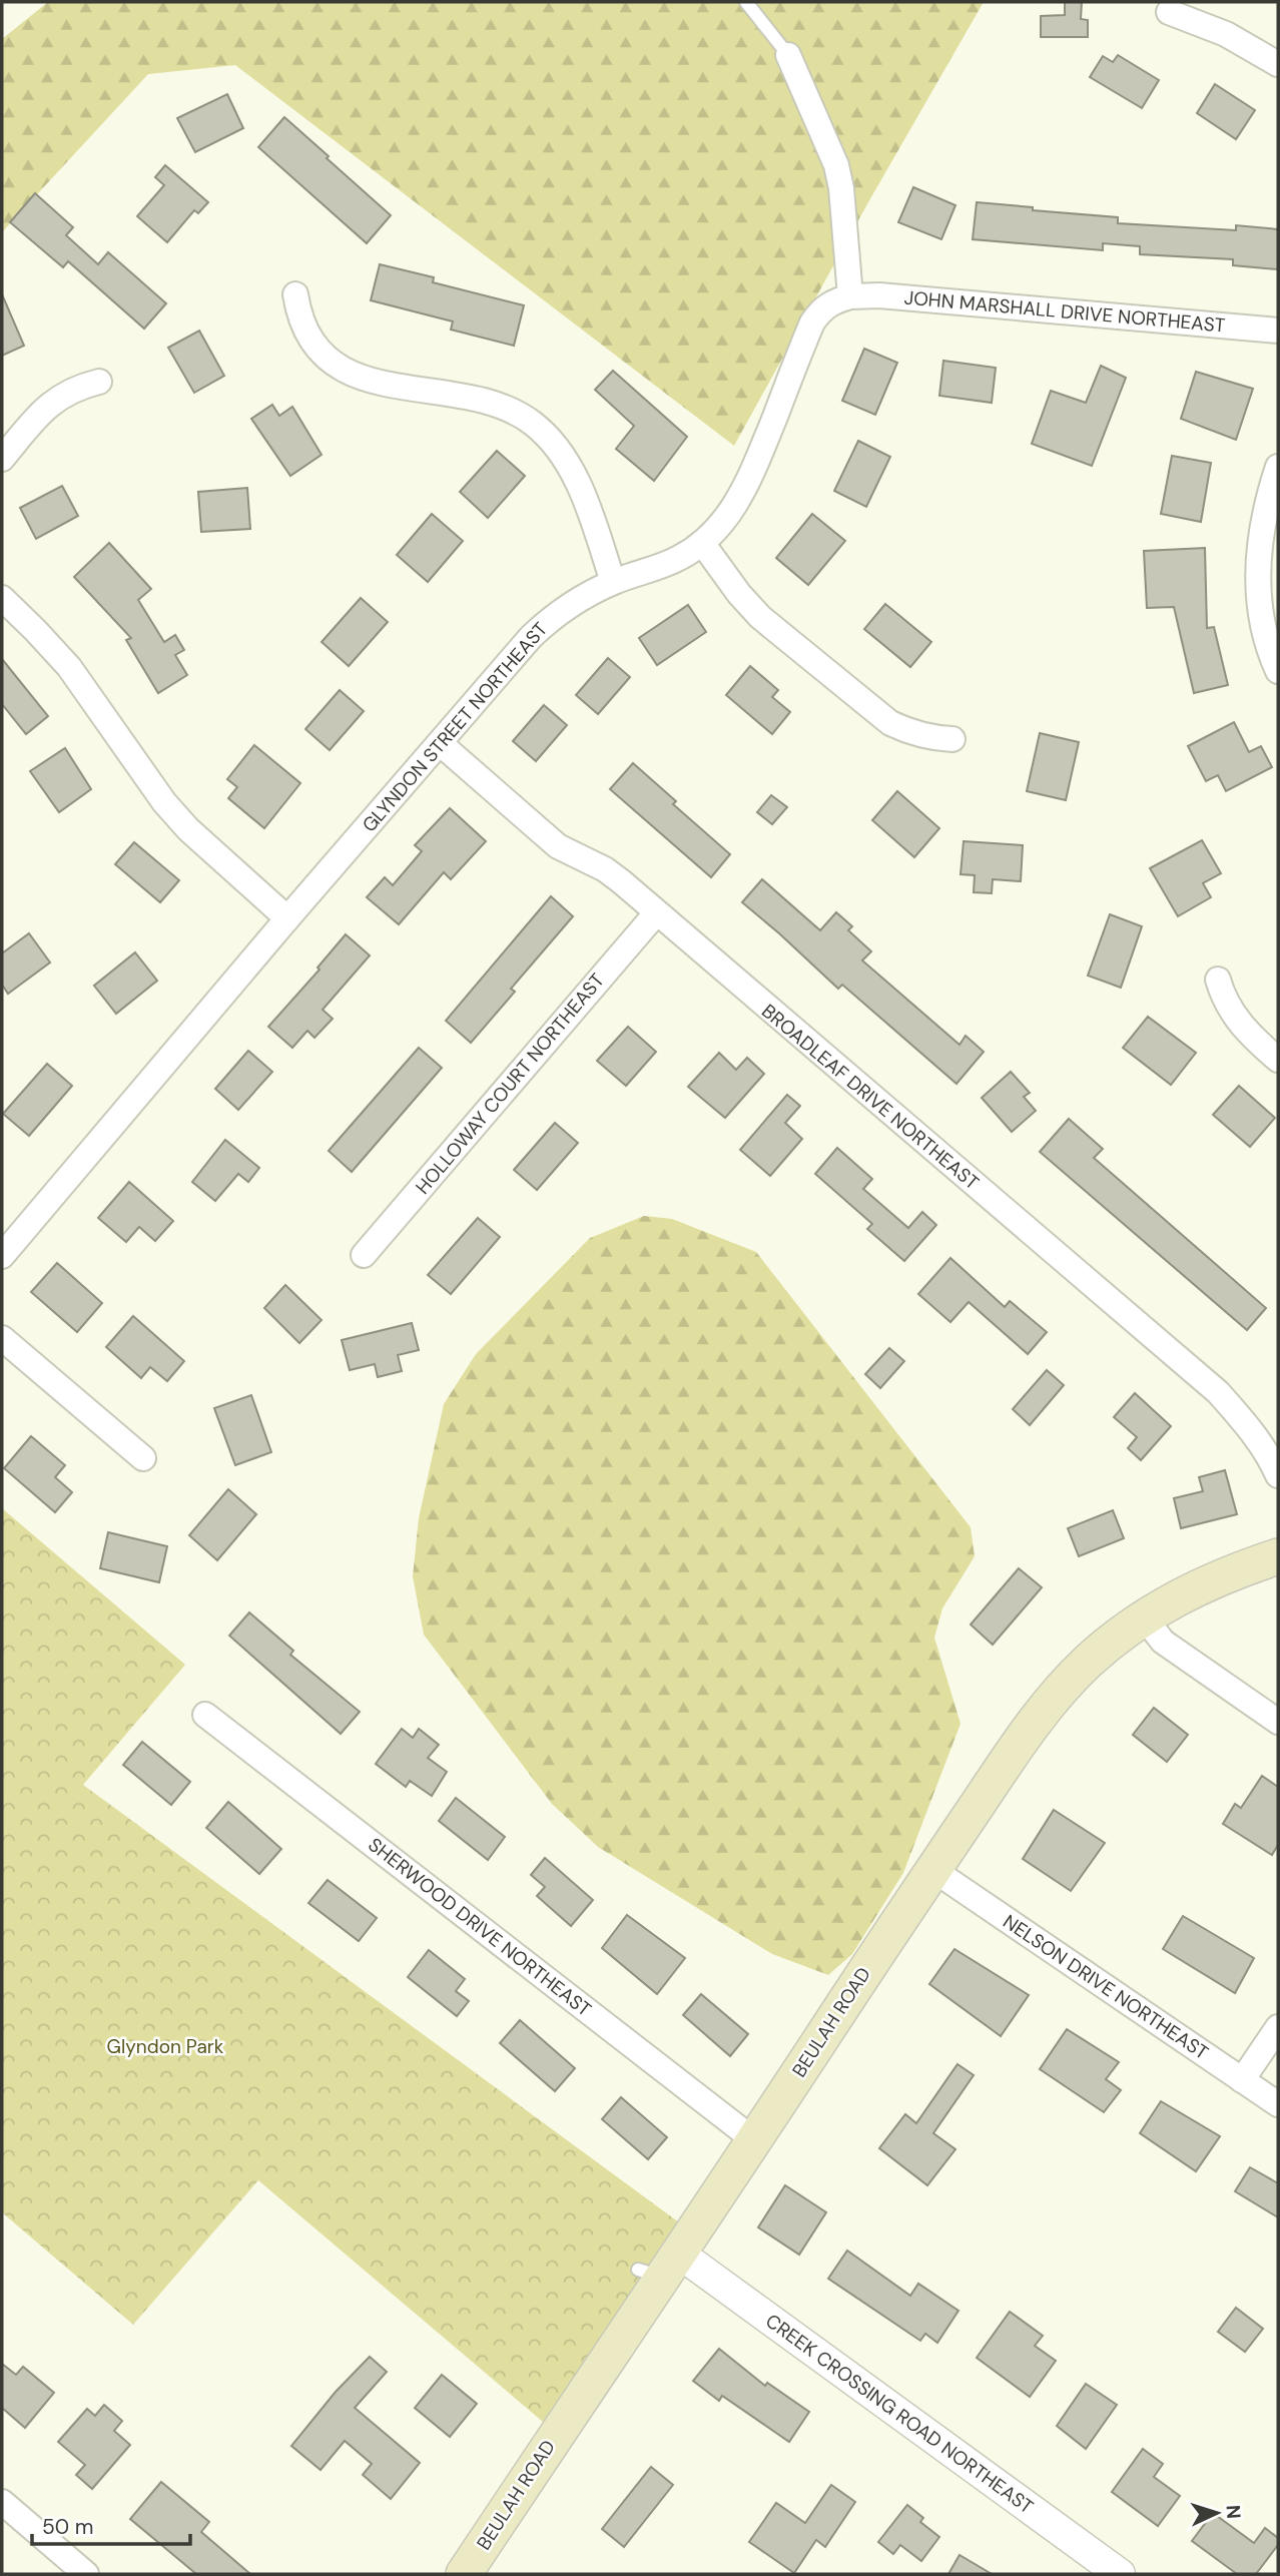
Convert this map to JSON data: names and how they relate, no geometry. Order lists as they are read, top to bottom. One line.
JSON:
{"streets":{"main road":["BEULAH ROAD"],"street":["JOHN MARSHALL DRIVE NORTHEAST","GLYNDON STREET NORTHEAST","HOLLOWAY COURT NORTHEAST","BROADLEAF DRIVE NORTHEAST","SHERWOOD DRIVE NORTHEAST","NELSON DRIVE NORTHEAST","CREEK CROSSING ROAD NORTHEAST"]},"crossings":[["JOHN MARSHALL DRIVE NORTHEAST","GLYNDON STREET NORTHEAST"],["GLYNDON STREET NORTHEAST","BROADLEAF DRIVE NORTHEAST"],["HOLLOWAY COURT NORTHEAST","BROADLEAF DRIVE NORTHEAST"],["SHERWOOD DRIVE NORTHEAST","BEULAH ROAD"],["NELSON DRIVE NORTHEAST","BEULAH ROAD"],["BEULAH ROAD","CREEK CROSSING ROAD NORTHEAST"]],"parks":["Glyndon Park"],"scale_bar":"50 m","north":"right"}
